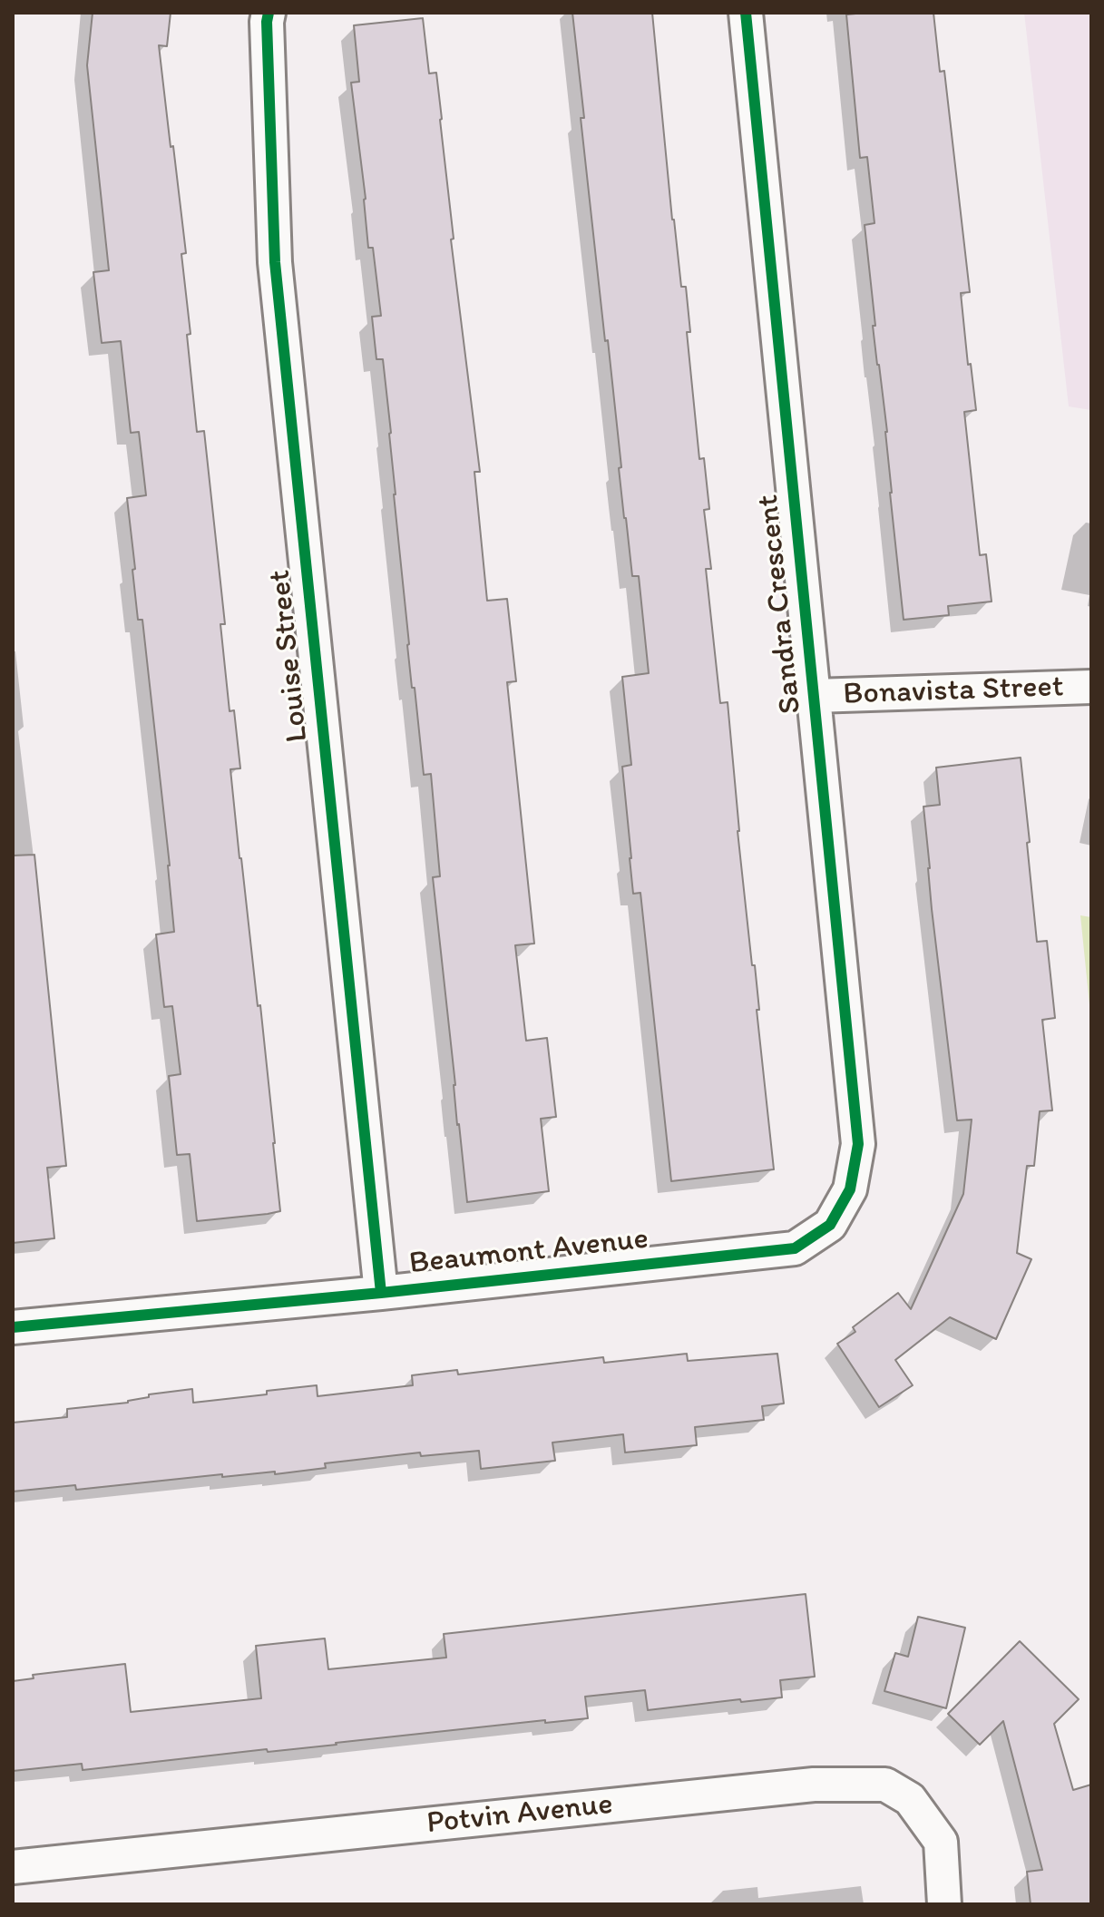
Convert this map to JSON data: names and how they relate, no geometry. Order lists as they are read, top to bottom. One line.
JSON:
{"streets":{"street":["Sandra Crescent","Louise Street","Bonavista Street","Beaumont Avenue","Potvin Avenue"]},"crossings":[["Sandra Crescent","Bonavista Street"],["Sandra Crescent","Beaumont Avenue"],["Louise Street","Beaumont Avenue"]]}
